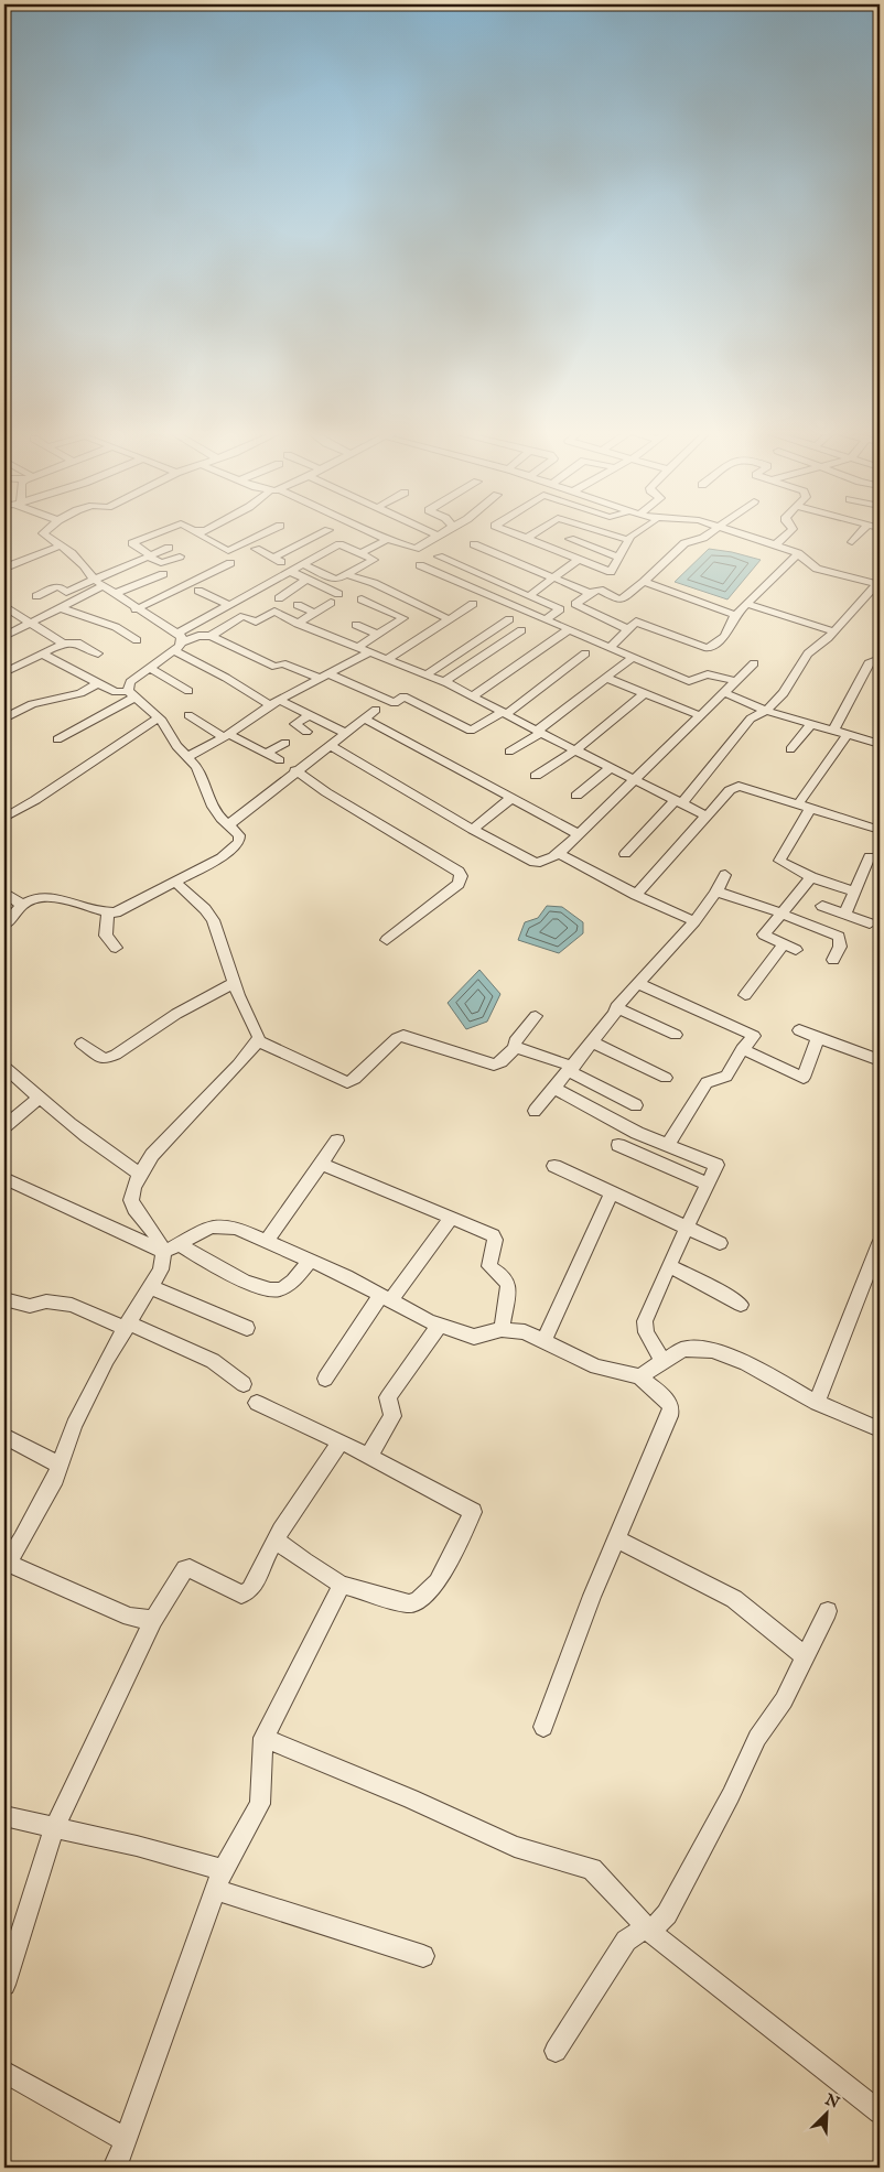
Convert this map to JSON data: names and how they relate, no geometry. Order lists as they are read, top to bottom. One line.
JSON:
{"north":"top right"}
